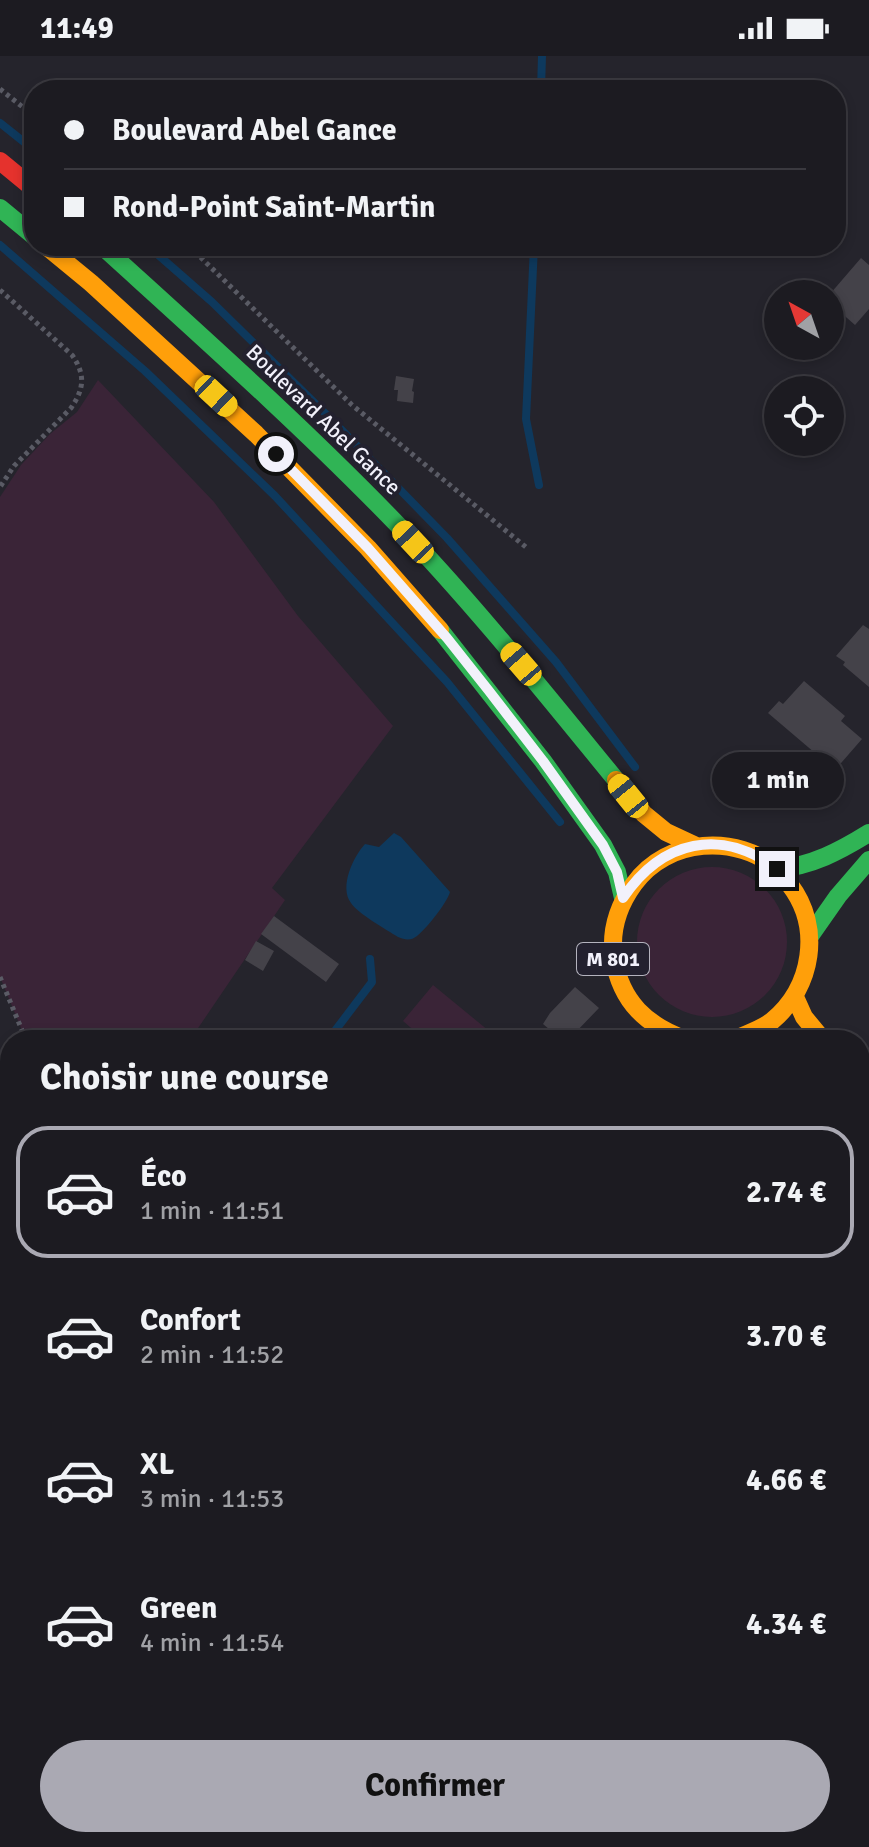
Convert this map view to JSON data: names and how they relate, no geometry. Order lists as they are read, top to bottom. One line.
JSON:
{"streets":{"main road":["Boulevard Abel Gance","M 801"]},"crossings":[["Boulevard Abel Gance","M 801"]],"north":"top left","page":{"status":"11:49","banner":["Boulevard Abel Gance","Rond-Point Saint-Martin"],"bubble":"1 min","heading":"Choisir une course","list":[{"name":"Éco","note":"1 min · 11:51","value":"2.74 €"},{"name":"Confort","note":"2 min · 11:52","value":"3.70 €"},{"name":"XL","note":"3 min · 11:53","value":"4.66 €"},{"name":"Green","note":"4 min · 11:54","value":"4.34 €"}],"buttons":"Confirmer"}}
